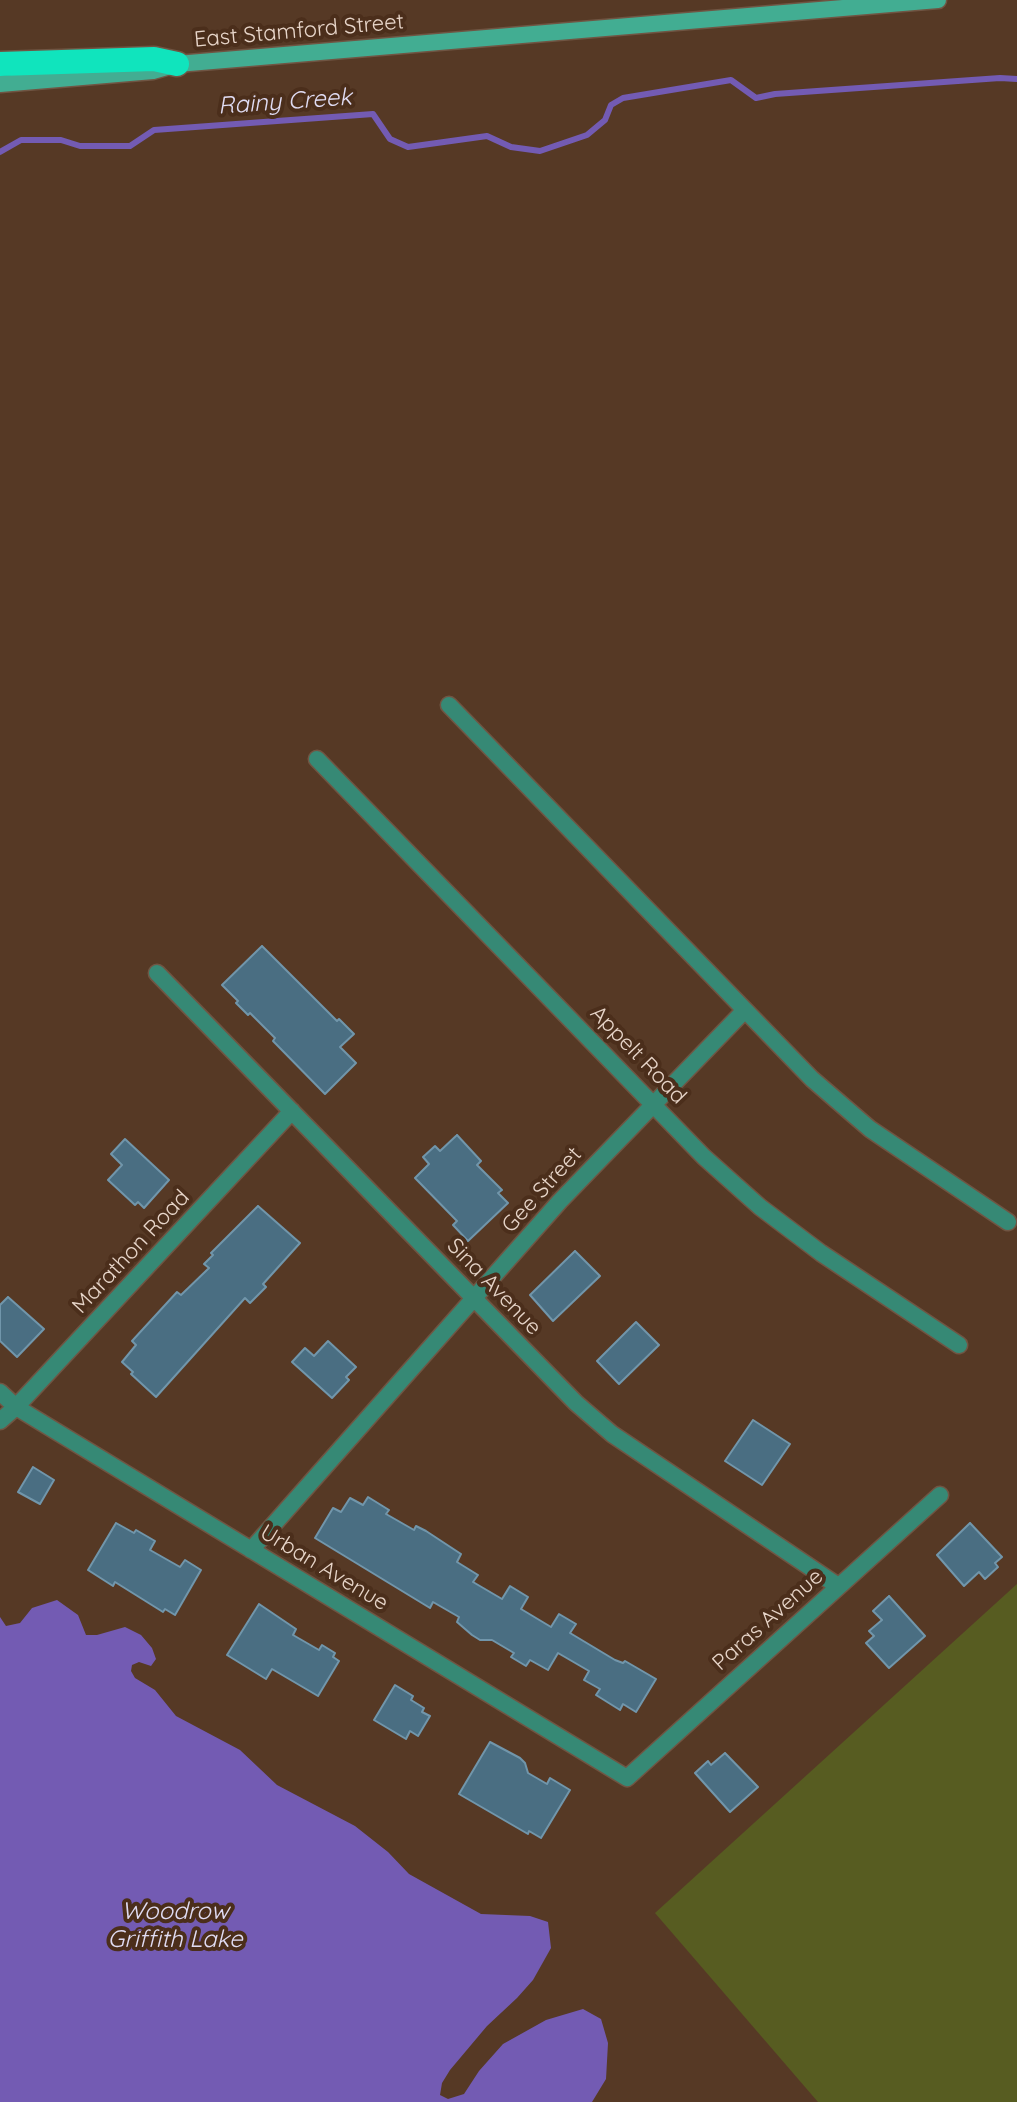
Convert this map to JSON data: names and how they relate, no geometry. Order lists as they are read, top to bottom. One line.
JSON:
{"streets":{"main road":["East Stamford Street"],"street":["Appelt Road","Gee Street","Marathon Road","Sina Avenue","Urban Avenue","Paras Avenue"]},"crossings":[["Appelt Road","Gee Street"],["Gee Street","Sina Avenue"],["Gee Street","Urban Avenue"],["Marathon Road","Sina Avenue"],["Marathon Road","Urban Avenue"],["Sina Avenue","Paras Avenue"],["Urban Avenue","Paras Avenue"]],"water":["Rainy Creek","Woodrow Griffith Lake"]}
